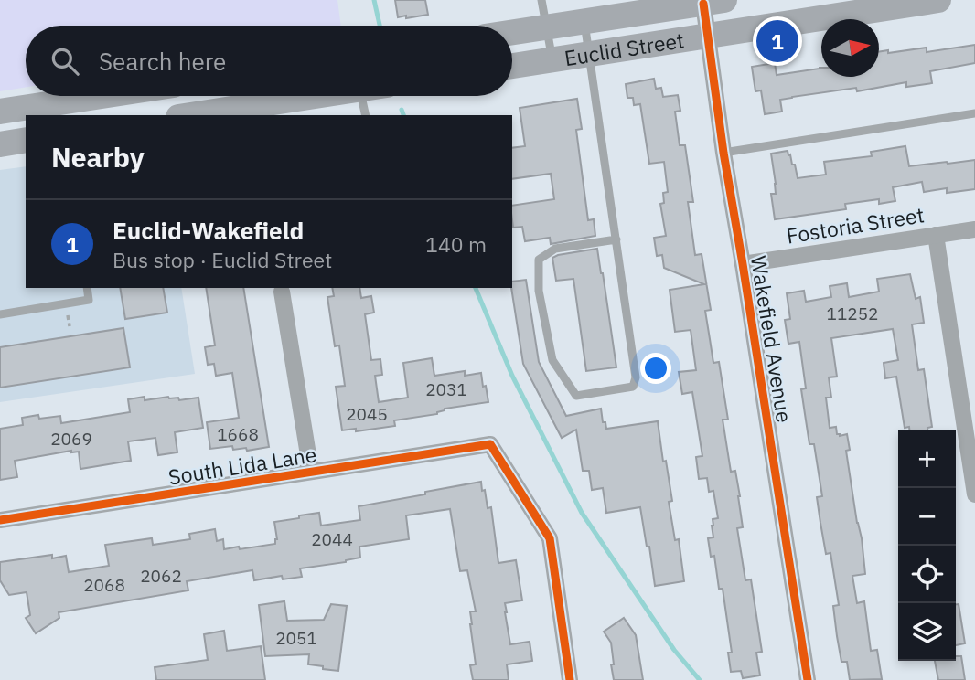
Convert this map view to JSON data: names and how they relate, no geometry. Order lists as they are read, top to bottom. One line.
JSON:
{"streets":{"main road":["Euclid Street"],"street":["Fostoria Street","Wakefield Avenue","South Lida Lane"]},"crossings":[["Euclid Street","Wakefield Avenue"],["Fostoria Street","Wakefield Avenue"]],"house_numbers":["11252","2031","2045","1668","2069","2044","2062","2068","2051"],"north":"right","page":{"pins":"1","search":"Search here","heading":"Nearby","list":[{"mark":"1","name":"Euclid-Wakefield","note":"Bus stop · Euclid Street","value":"140 m"}],"map_buttons":["+","−"]}}
